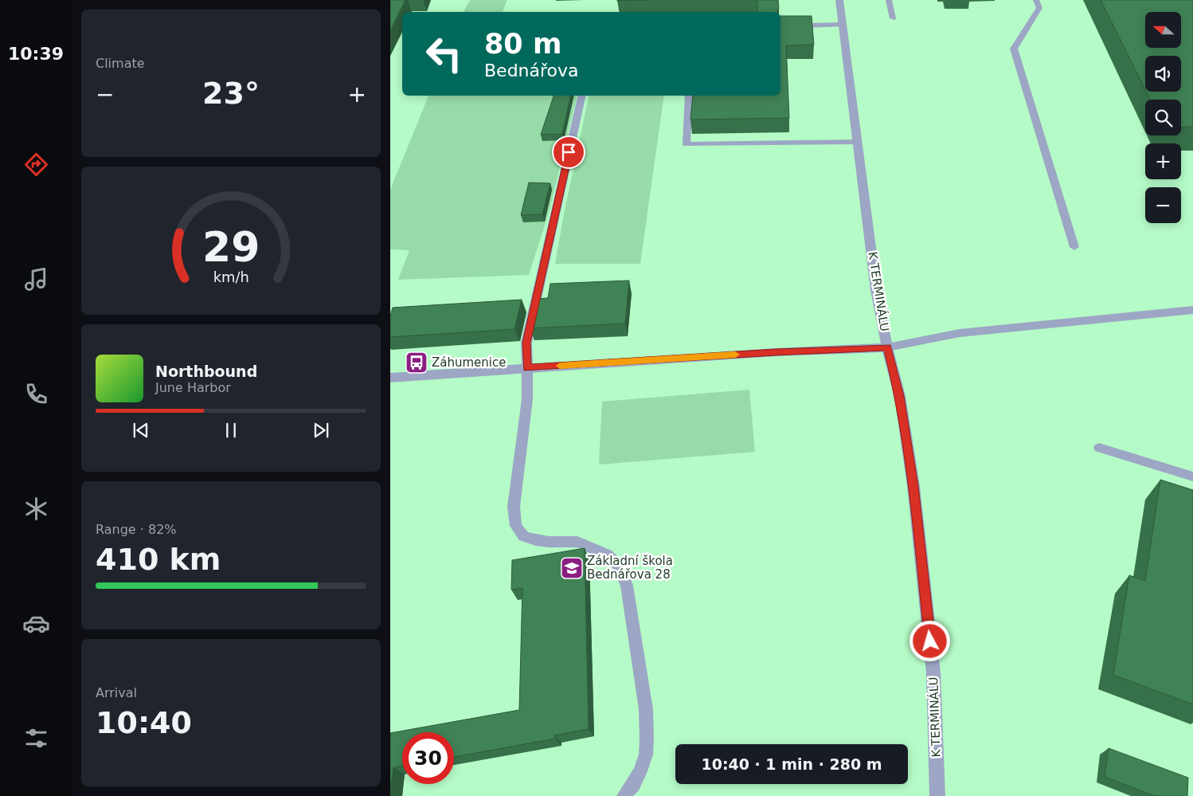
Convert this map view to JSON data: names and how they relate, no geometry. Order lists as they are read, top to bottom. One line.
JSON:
{"streets":{"street":["K TERMINÁLU"]},"places":{"bus stop":["Záhumenice"],"school or university":["Základní škola Bednářova 28"]},"north":"left","page":{"tabs":"10:39","tile":["Climate",["Range · 82%","410 km"],["Arrival","10:40"]],"map_buttons":["+","−"],"turn":["80 m","Bednářova"],"heat":["−","23°","+"],"song":["Northbound","June Harbor"],"limit":"30","trip":"10:40 · 1 min · 280 m","gauge":["29","km/h"]}}
